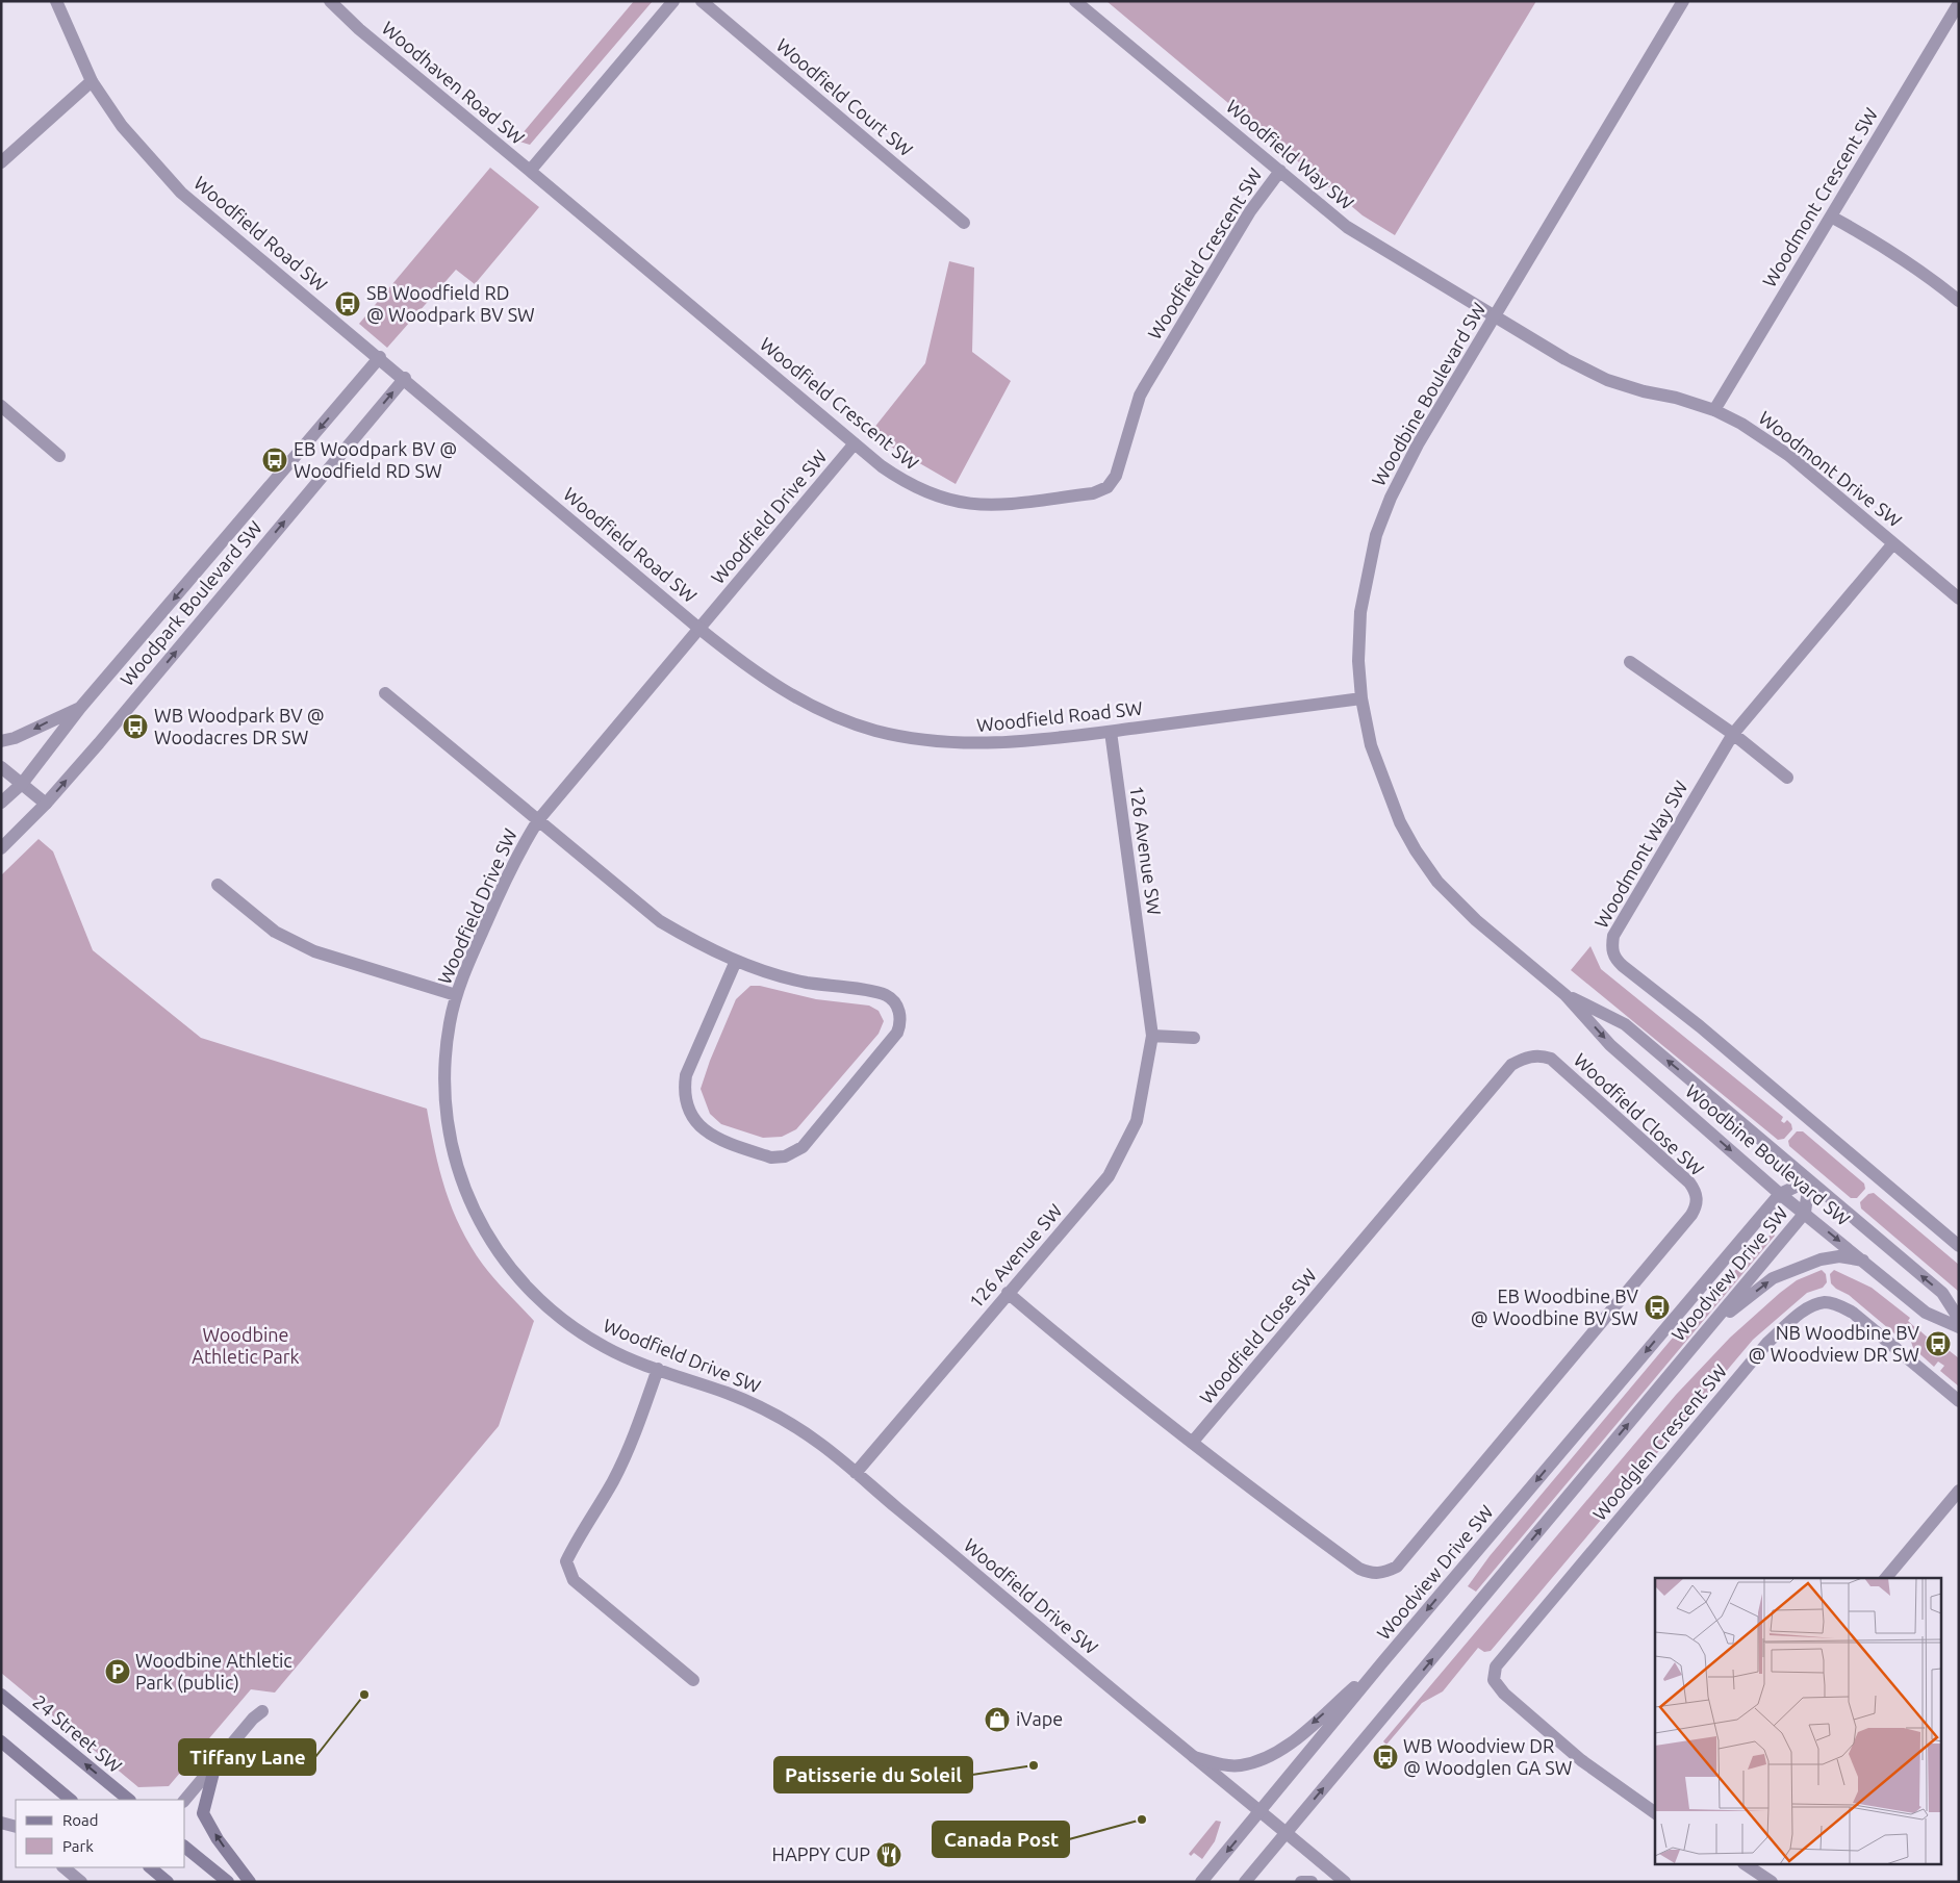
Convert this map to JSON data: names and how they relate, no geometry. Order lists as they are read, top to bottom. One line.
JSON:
{"streets":{"main road":["24 Street SW"],"street":["Woodhaven Road SW","Woodfield Court SW","Woodfield Way SW","Woodmont Crescent SW","Woodfield Road SW","Woodfield Crescent SW","Woodbine Boulevard SW","Woodmont Drive SW","Woodfield Drive SW","Woodpark Boulevard SW","126 Avenue SW","Woodmont Way SW","Woodfield Close SW","Woodview Drive SW","Woodglen Crescent SW"]},"crossings":[["Woodhaven Road SW","Woodfield Crescent SW"],["Woodfield Way SW","Woodfield Crescent SW"],["Woodfield Way SW","Woodbine Boulevard SW"],["Woodfield Way SW","Woodmont Drive SW"],["Woodmont Crescent SW","Woodmont Drive SW"],["Woodfield Road SW","Woodbine Boulevard SW"],["Woodfield Road SW","Woodfield Drive SW"],["Woodfield Road SW","Woodpark Boulevard SW"],["Woodfield Road SW","126 Avenue SW"],["Woodfield Crescent SW","Woodfield Drive SW"],["Woodbine Boulevard SW","Woodmont Drive SW"],["Woodbine Boulevard SW","Woodview Drive SW"],["Woodmont Drive SW","Woodmont Way SW"],["Woodfield Drive SW","126 Avenue SW"],["Woodfield Drive SW","Woodview Drive SW"],["126 Avenue SW","Woodfield Close SW"]],"parks":["Woodbine Athletic Park"],"places":{"bus stop":["SB Woodfield RD @ Woodpark BV SW","EB Woodpark BV @ Woodfield RD SW","WB Woodpark BV @ Woodacres DR SW","EB Woodbine BV @ Woodbine BV SW","NB Woodbine BV @ Woodview DR SW","WB Woodview DR @ Woodglen GA SW"],"parking":["Woodbine Athletic Park (public)"],"other":["Tiffany Lane","Patisserie du Soleil","Canada Post"],"shop":["iVape"],"restaurant":["HAPPY CUP"]},"legend":["Road","Park"]}
